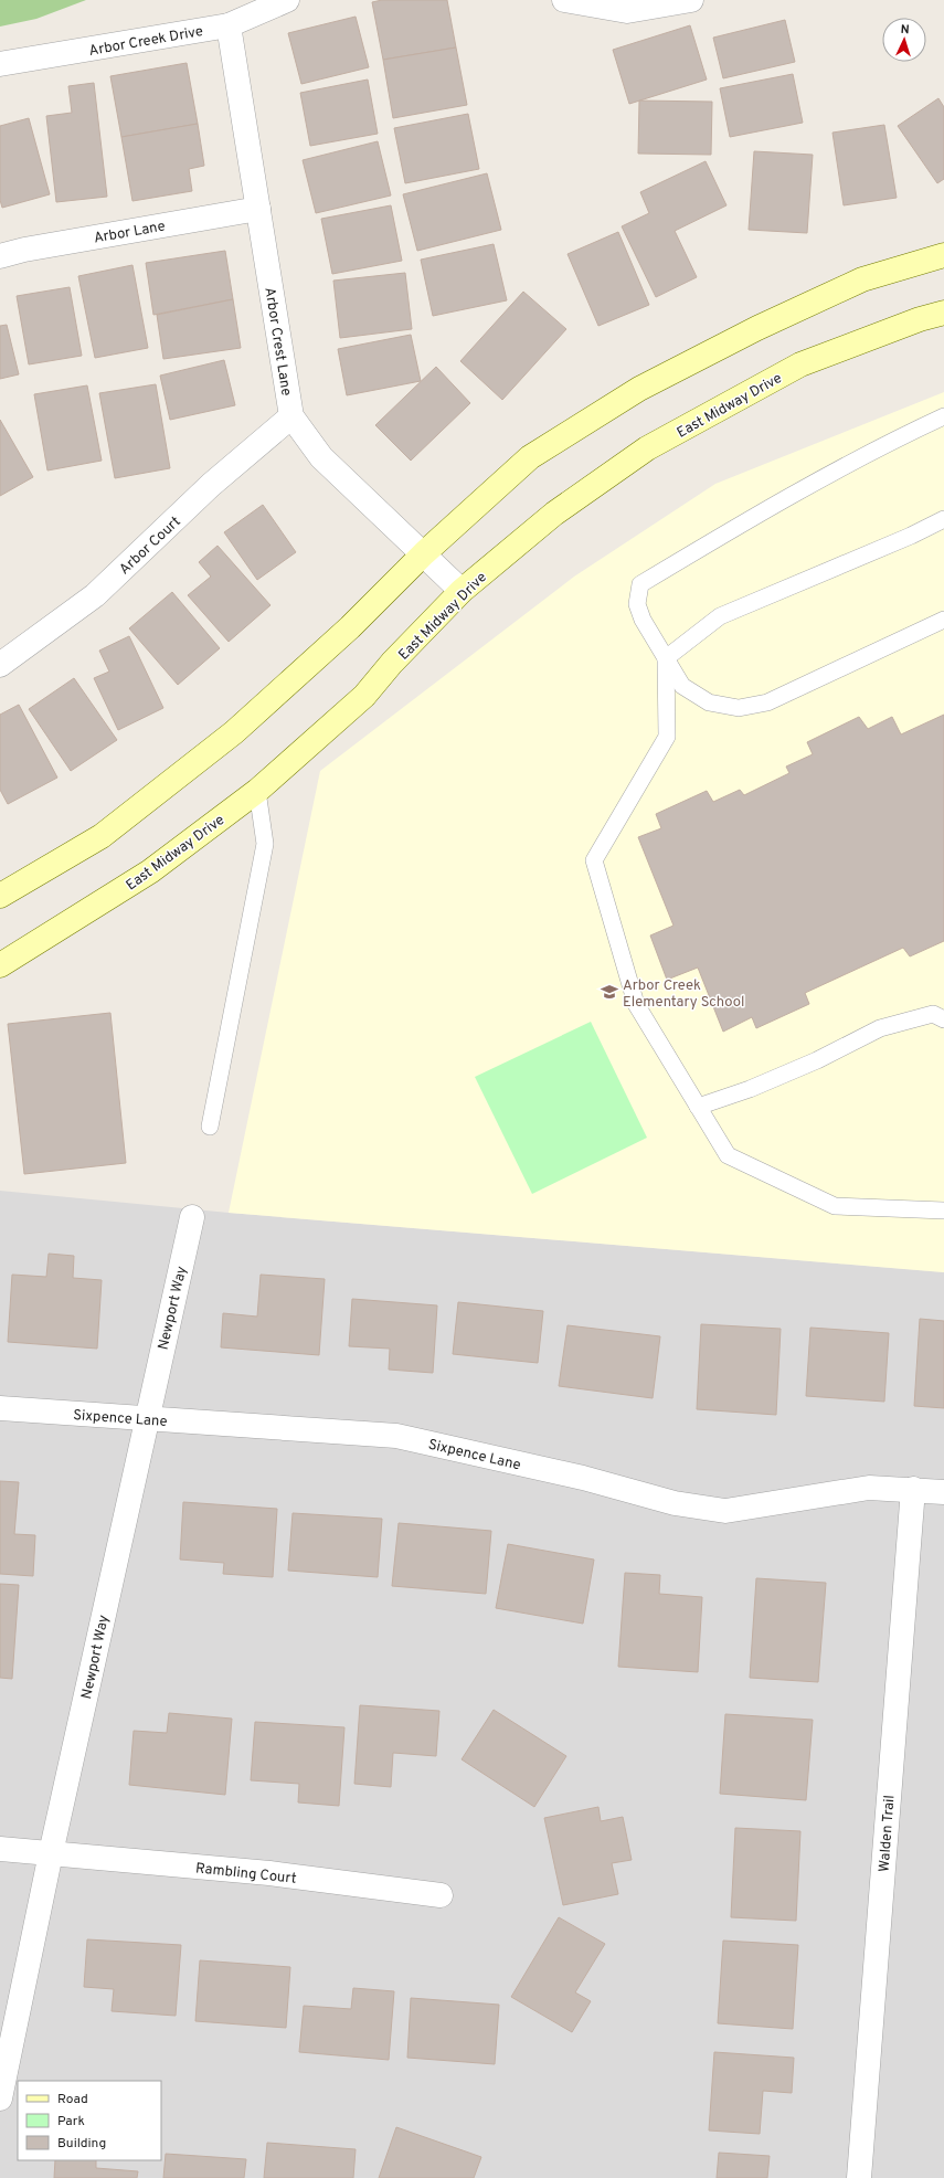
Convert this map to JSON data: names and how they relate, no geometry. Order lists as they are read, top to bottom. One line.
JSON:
{"streets":{"main road":["East Midway Drive"],"street":["Arbor Creek Drive","Arbor Lane","Arbor Crest Lane","Arbor Court","Newport Way","Sixpence Lane","Walden Trail","Rambling Court"]},"crossings":[["Arbor Creek Drive","Arbor Crest Lane"],["Arbor Lane","Arbor Crest Lane"],["Arbor Crest Lane","East Midway Drive"],["Arbor Crest Lane","Arbor Court"],["Newport Way","Sixpence Lane"],["Newport Way","Rambling Court"],["Sixpence Lane","Walden Trail"]],"places":{"school or university":["Arbor Creek Elementary School"]},"legend":["Road","Park","Building"],"north":"top"}
